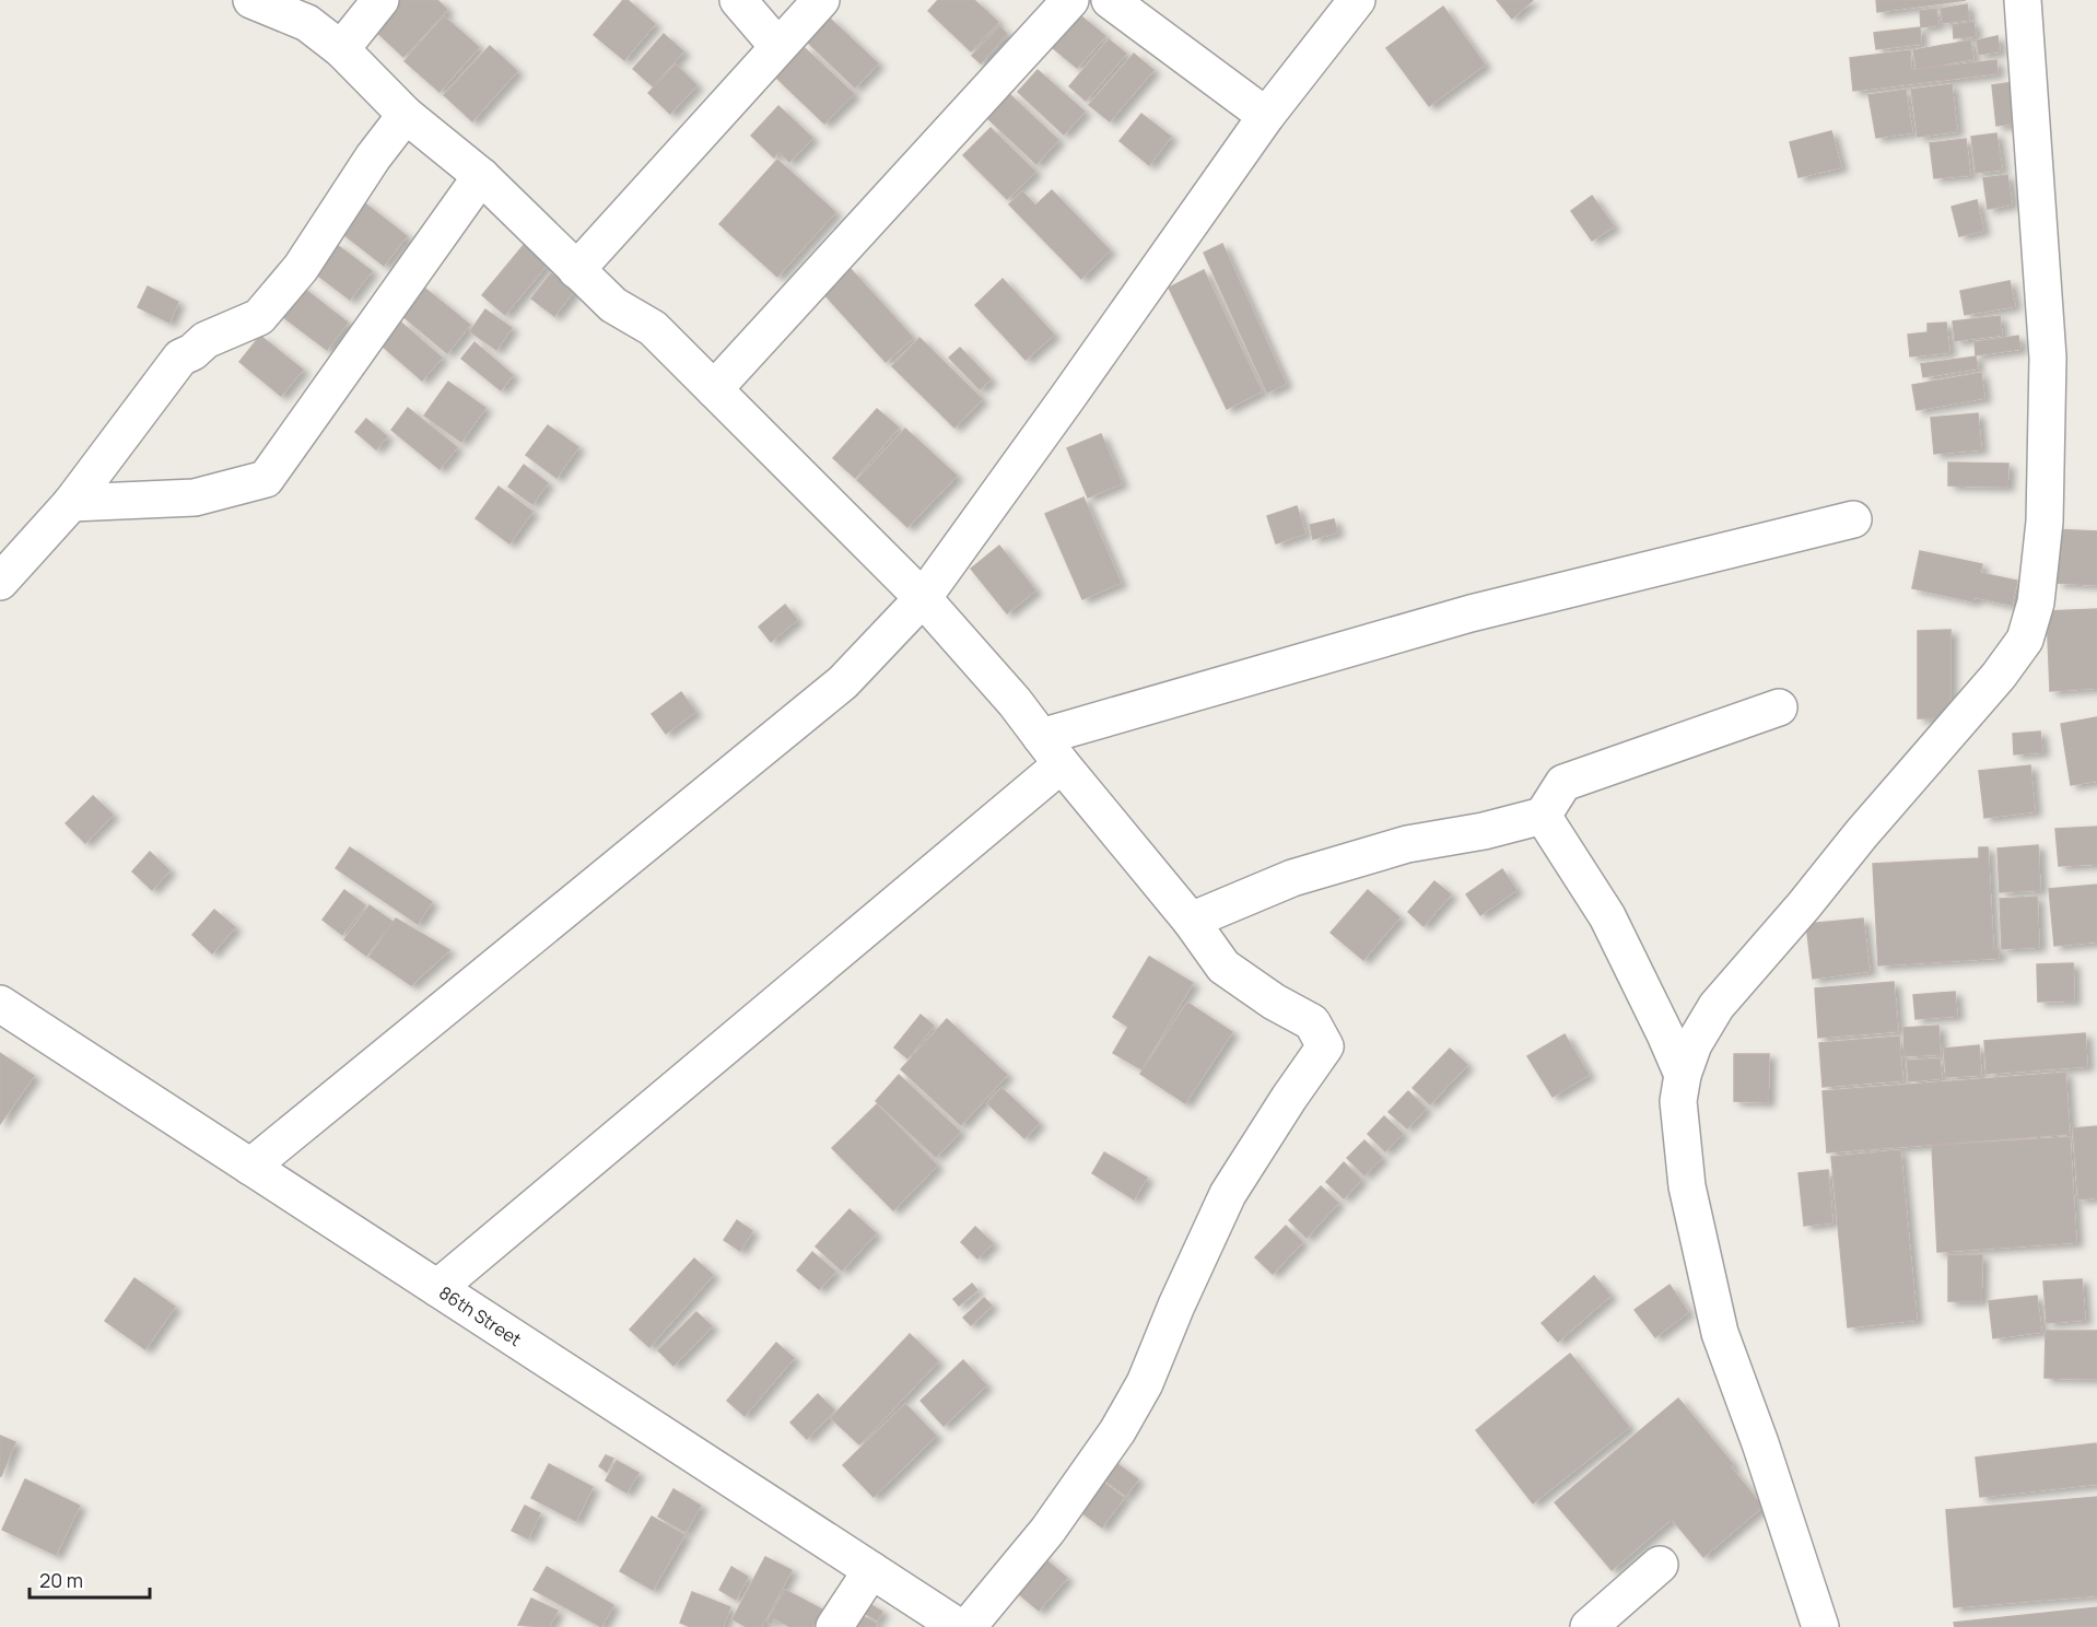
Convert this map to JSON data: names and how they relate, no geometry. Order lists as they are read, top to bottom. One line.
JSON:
{"streets":{"street":["86th Street"]},"scale_bar":"20 m"}
